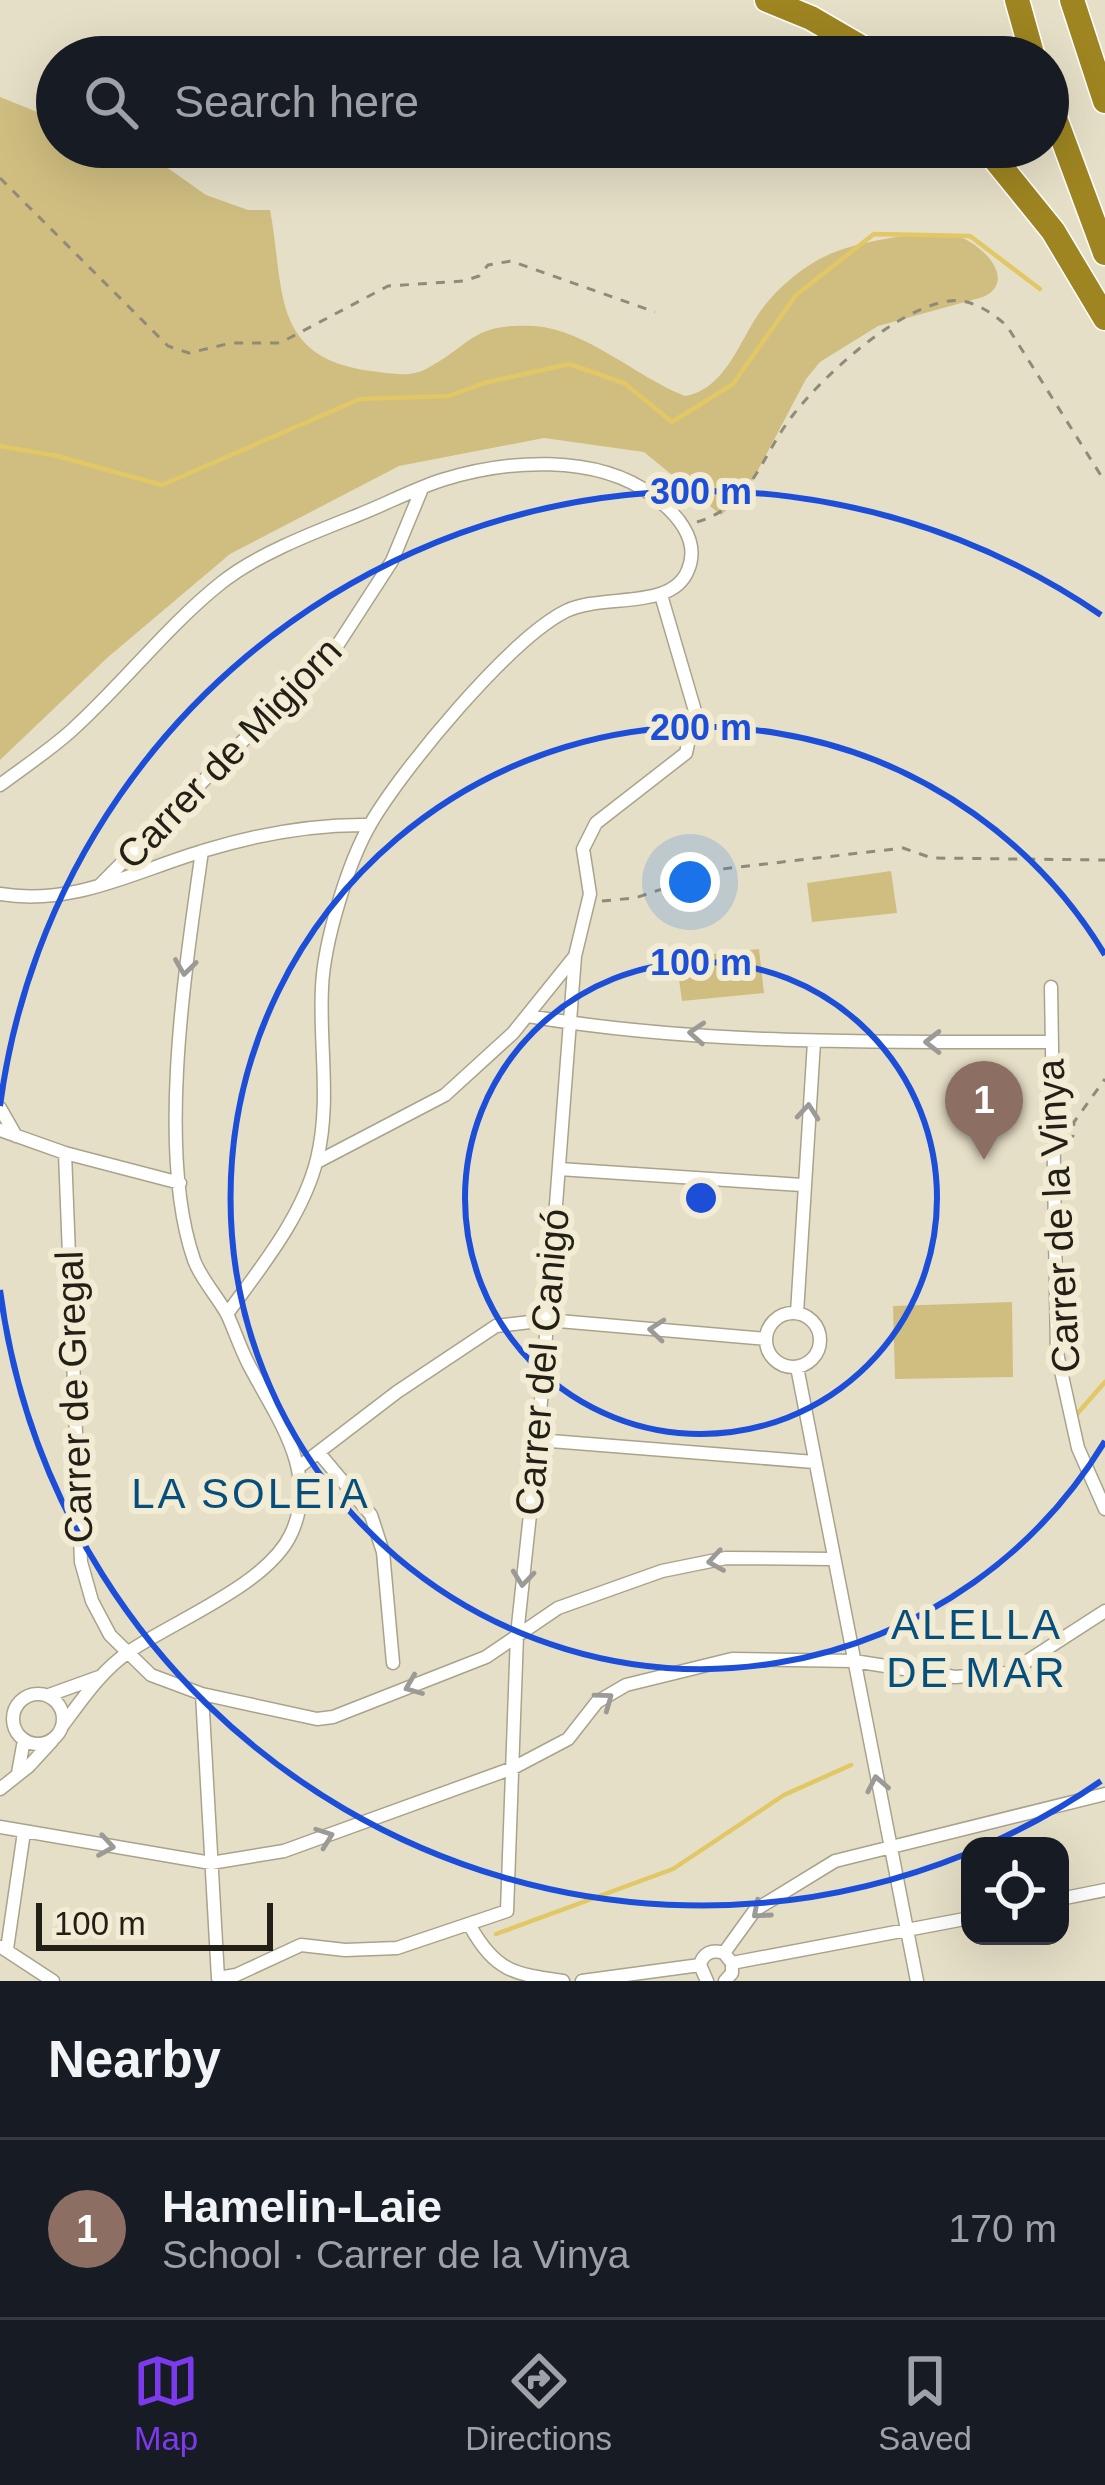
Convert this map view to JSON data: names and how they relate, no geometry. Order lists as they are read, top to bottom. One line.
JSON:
{"streets":{"street":["Carrer de Migjorn","Carrer de la Vinya","Carrer del Canigó","Carrer de Gregal"]},"crossings":[["Carrer del Canigó","Carrer de Gregal"]],"districts":["LA SOLEIA","ALELLA DE MAR"],"scale_bar":"100 m","page":{"search":"Search here","pins":"1","scale":"100 m","heading":"Nearby","list":[{"mark":"1","name":"Hamelin-Laie","note":"School · Carrer de la Vinya","value":"170 m"}],"nav":["Map","Directions","Saved"]},"rings":["300 m","200 m","100 m"]}
